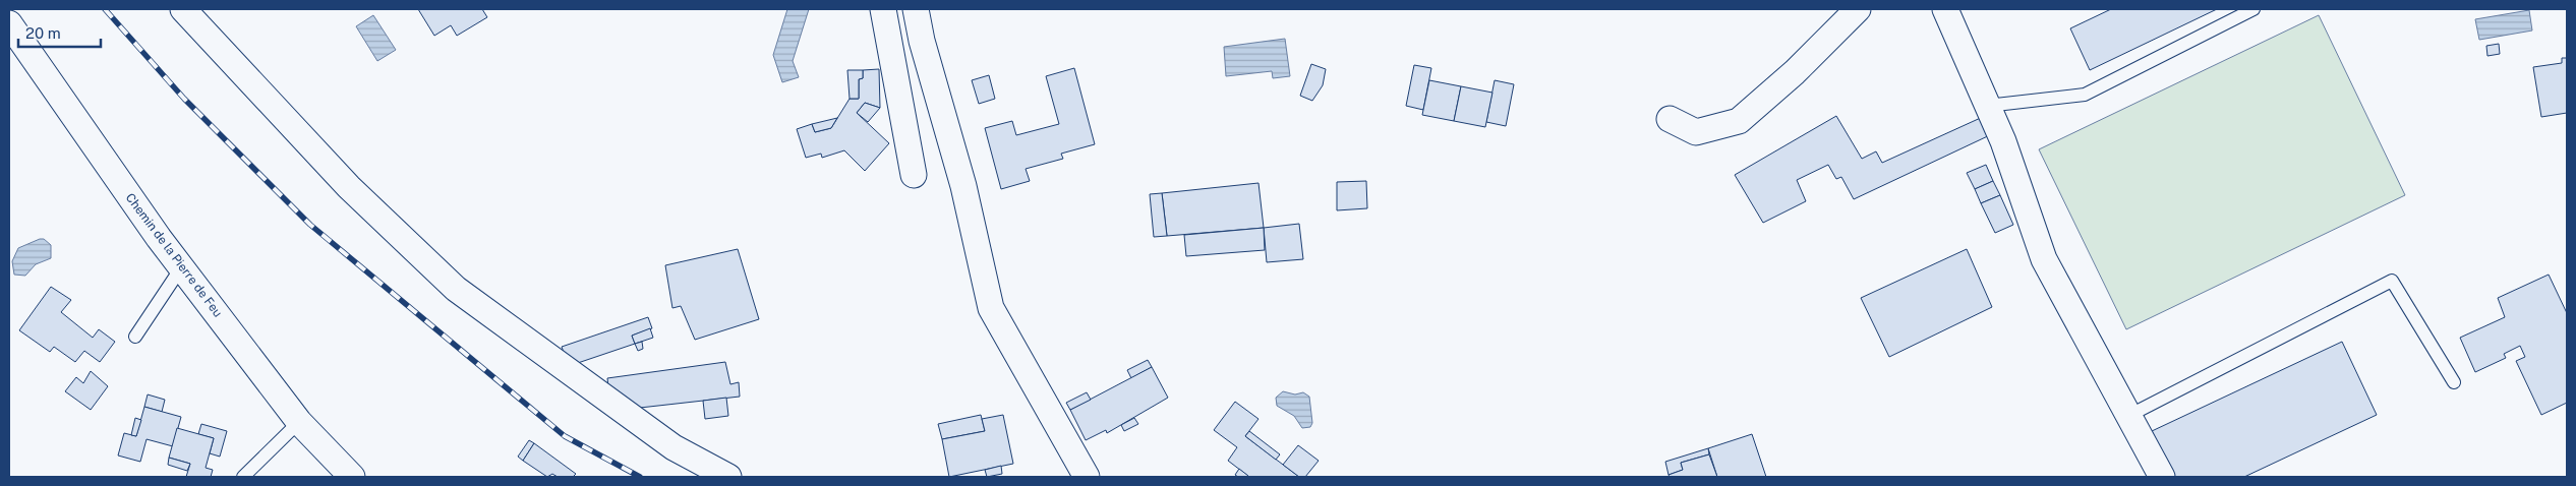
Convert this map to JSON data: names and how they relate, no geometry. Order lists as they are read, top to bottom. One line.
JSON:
{"streets":{"street":["Chemin de la Pierre de Feu"]},"scale_bar":"20 m"}
